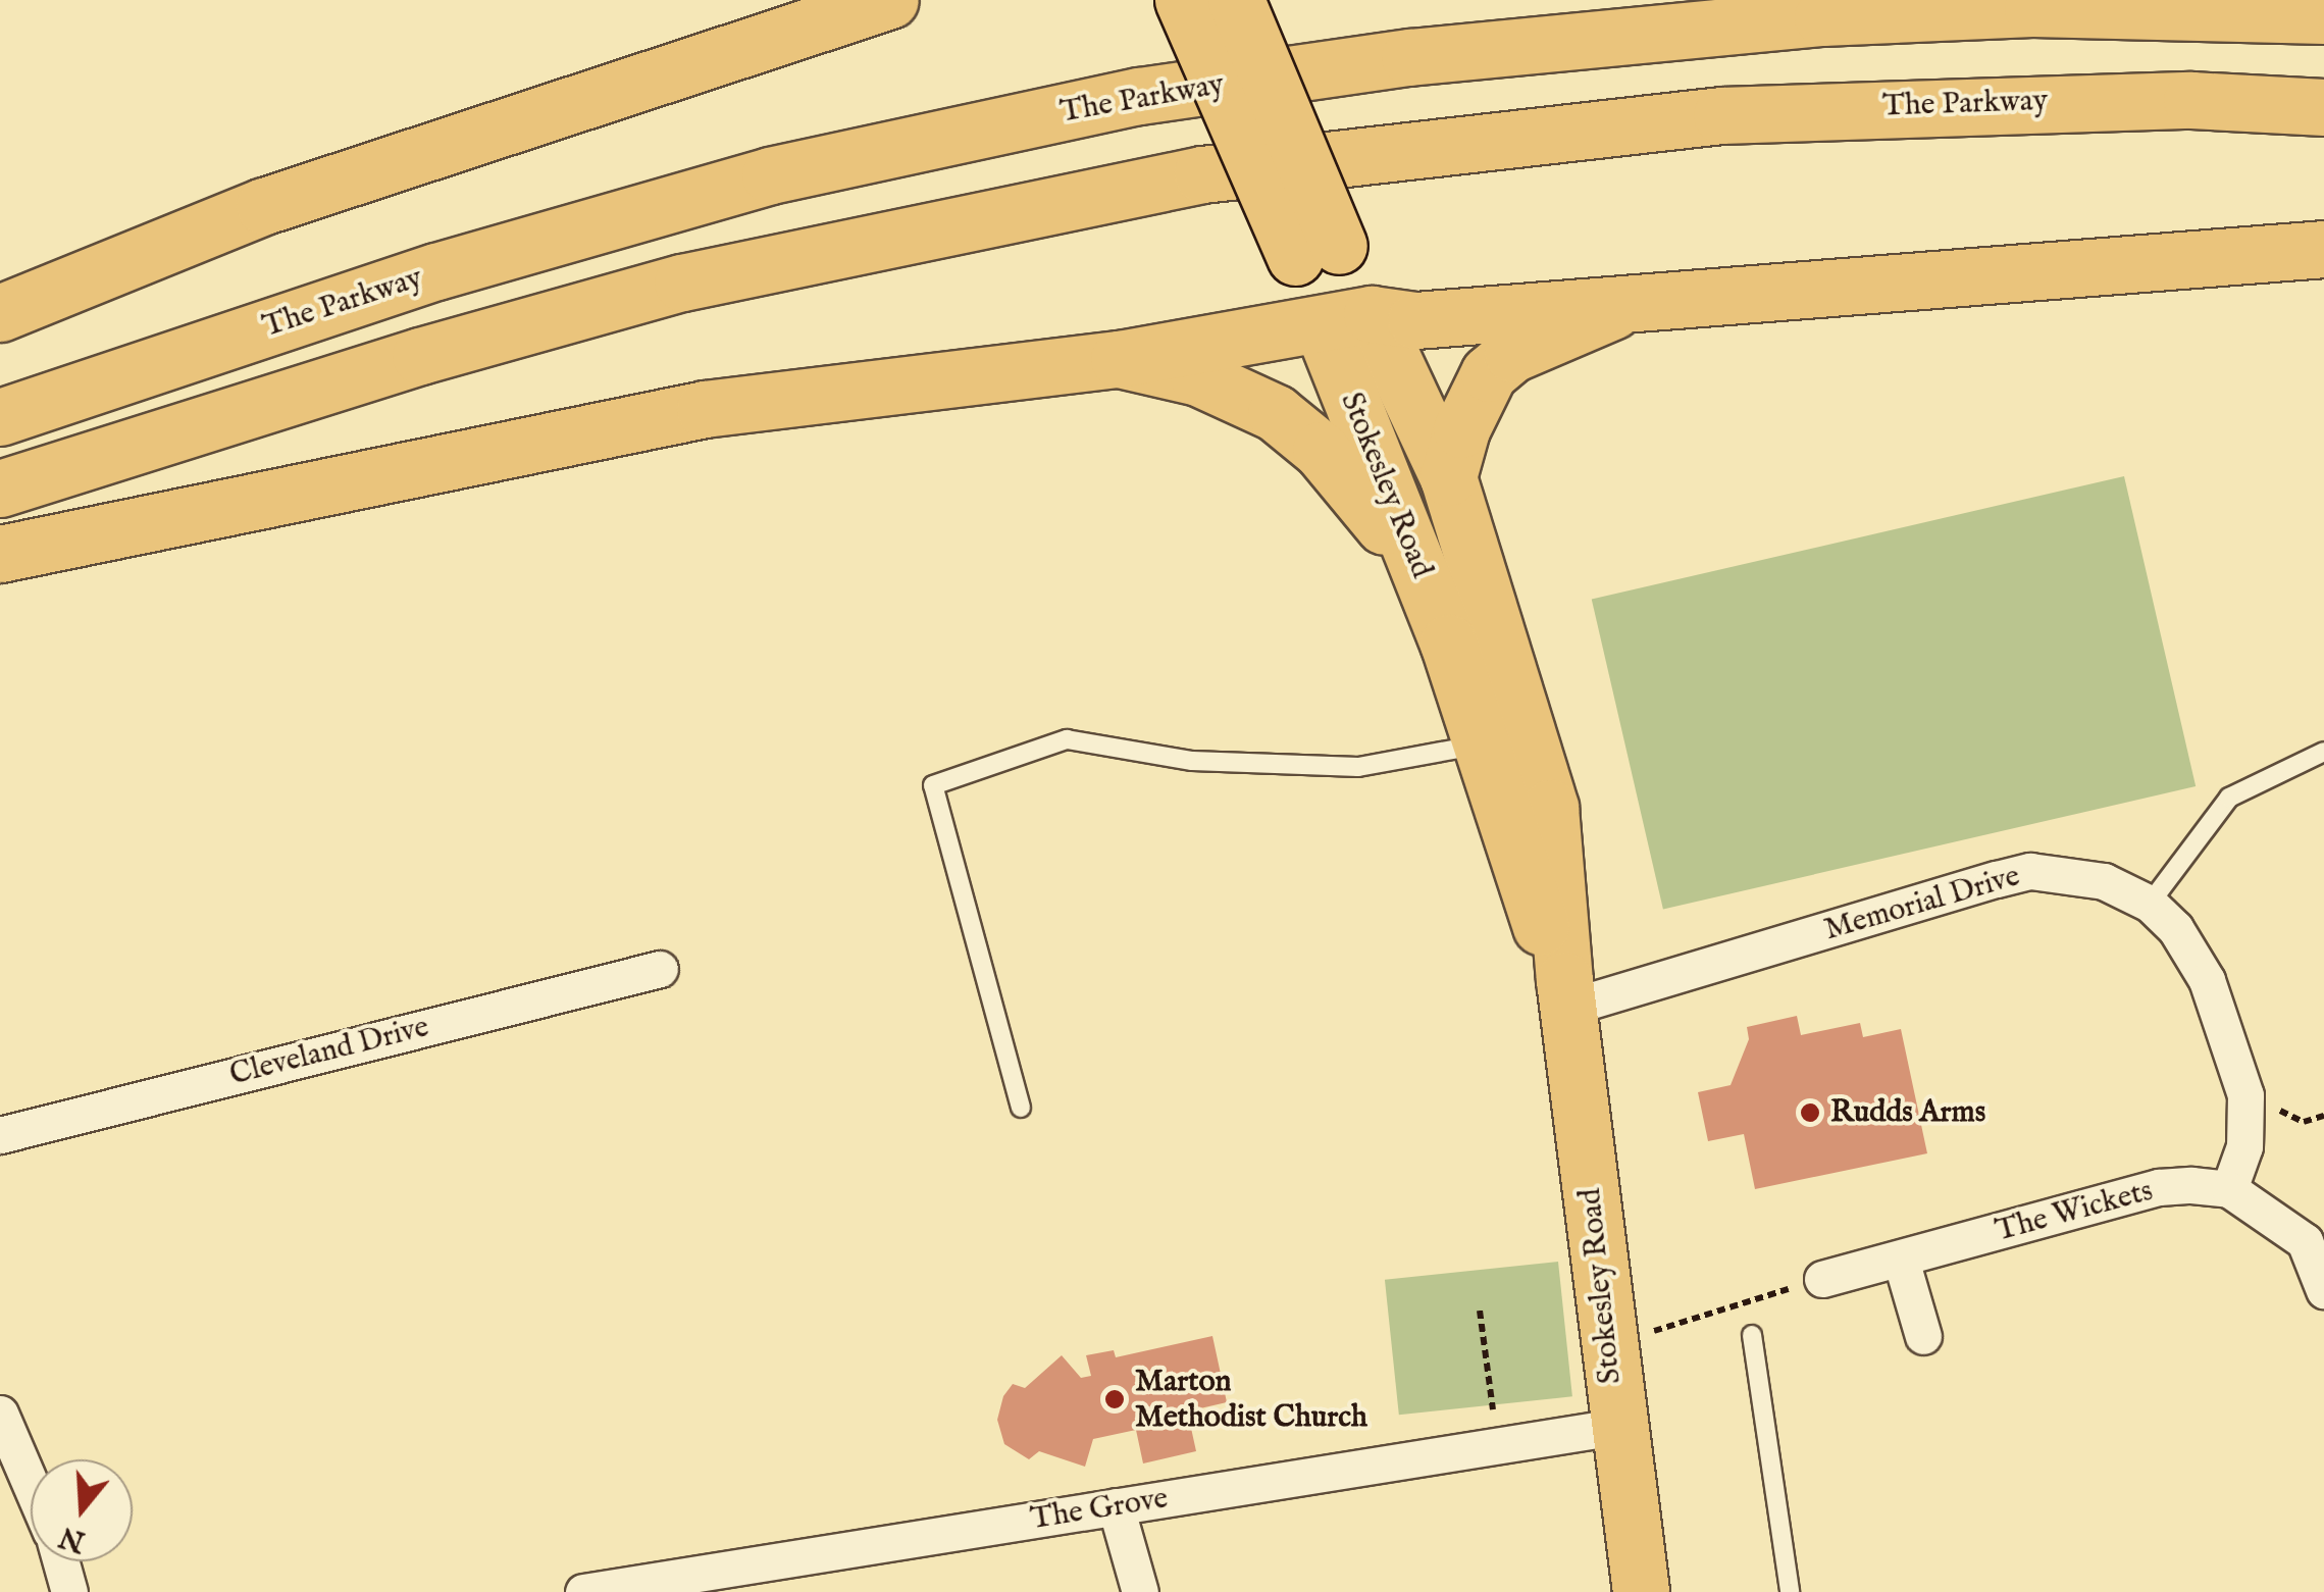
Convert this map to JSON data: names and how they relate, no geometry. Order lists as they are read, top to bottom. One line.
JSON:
{"streets":{"main road":["The Parkway","Stokesley Road"],"street":["Memorial Drive","Cleveland Drive","The Wickets","The Grove"]},"crossings":[["Stokesley Road","Memorial Drive"],["Stokesley Road","The Grove"],["Memorial Drive","The Wickets"]],"places":["Rudds Arms","Marton Methodist Church"],"north":"bottom"}
